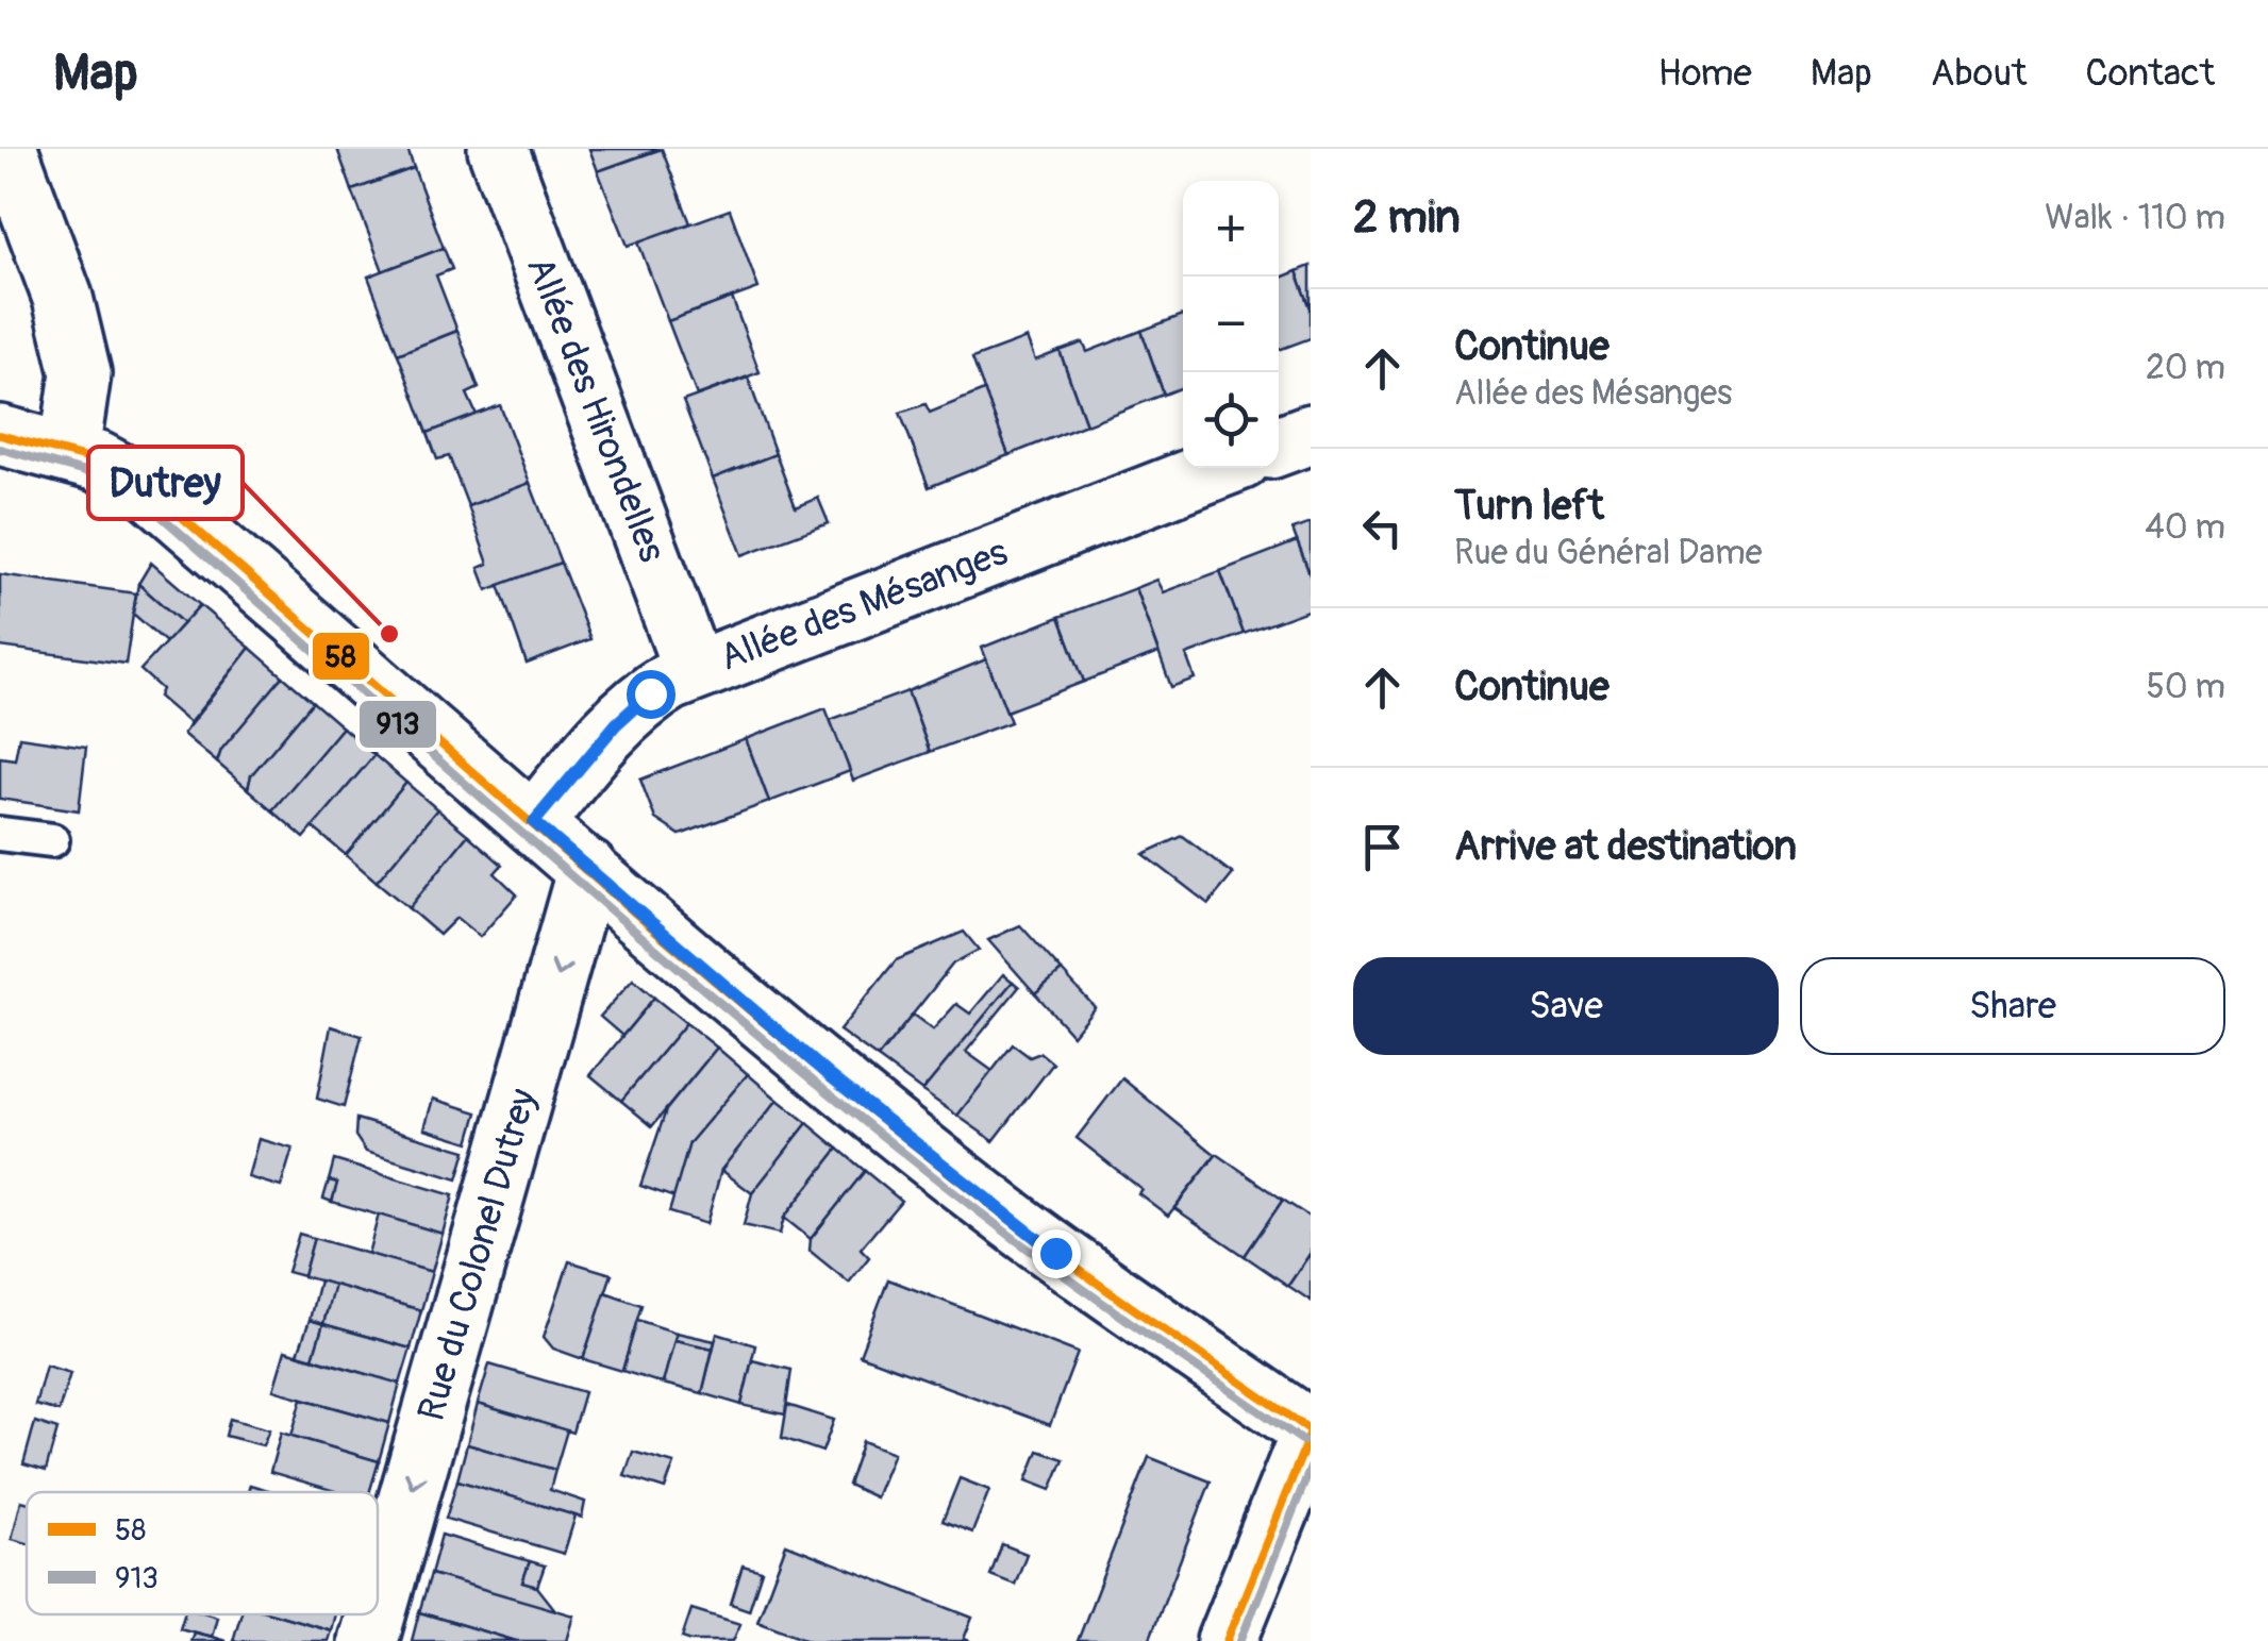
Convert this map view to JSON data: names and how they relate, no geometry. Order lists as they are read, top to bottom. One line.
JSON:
{"streets":{"street":["Allée des Hirondelles","Allée des Mésanges","Rue du Colonel Dutrey"]},"crossings":[["Allée des Hirondelles","Allée des Mésanges"]],"one_way":["Rue du Colonel Dutrey"],"places":["Dutrey"],"lines":["transit line 58","transit line 913"],"legend":["58","913"],"page":{"header":"Map","nav":["Home","Map","About","Contact"],"heading":["2 min","Walk · 110 m"],"map_buttons":["+","−"],"list":[["Continue","Allée des Mésanges","20 m"],["Turn left","Rue du Général Dame","40 m"],["Continue","50 m"],"Arrive at destination"],"buttons":["Save","Share"]}}
